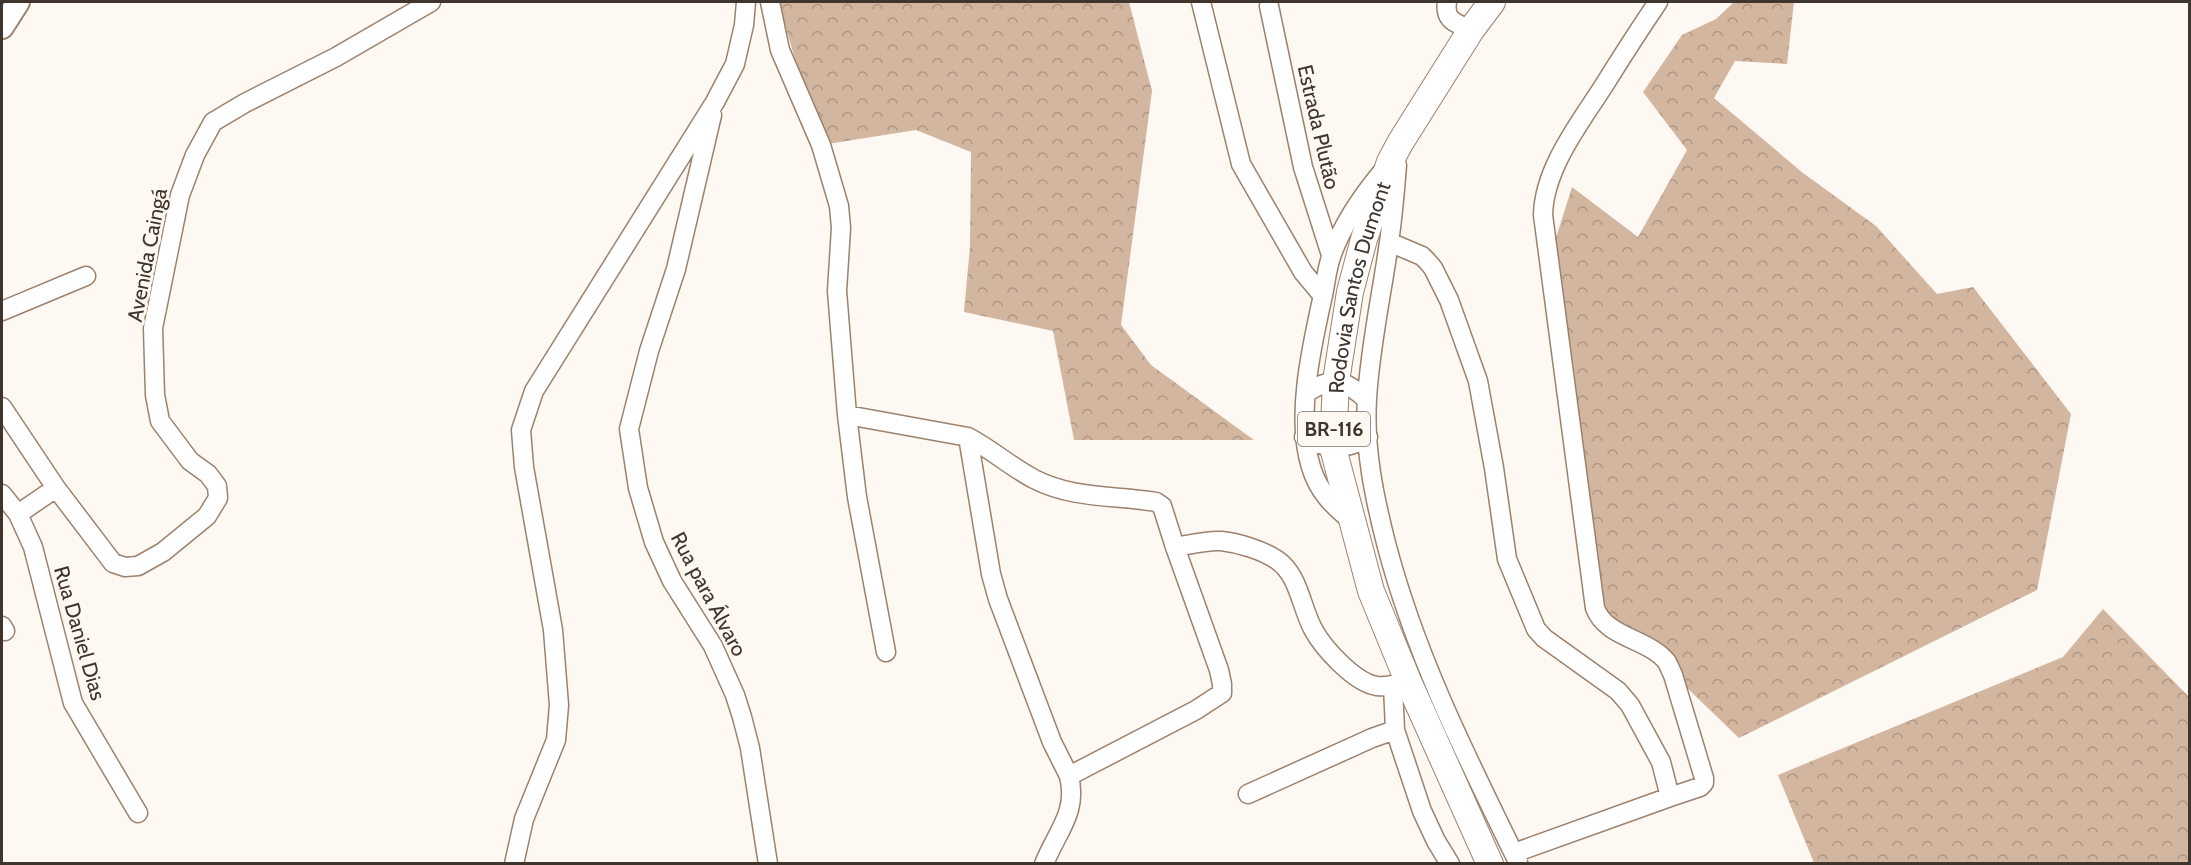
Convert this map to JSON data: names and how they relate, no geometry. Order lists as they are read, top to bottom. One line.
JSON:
{"streets":{"highway":["Rodovia Santos Dumont","BR-116"],"street":["Estrada Plutão","Avenida Caingá","Rua para Álvaro","Rua Daniel Dias"]}}
